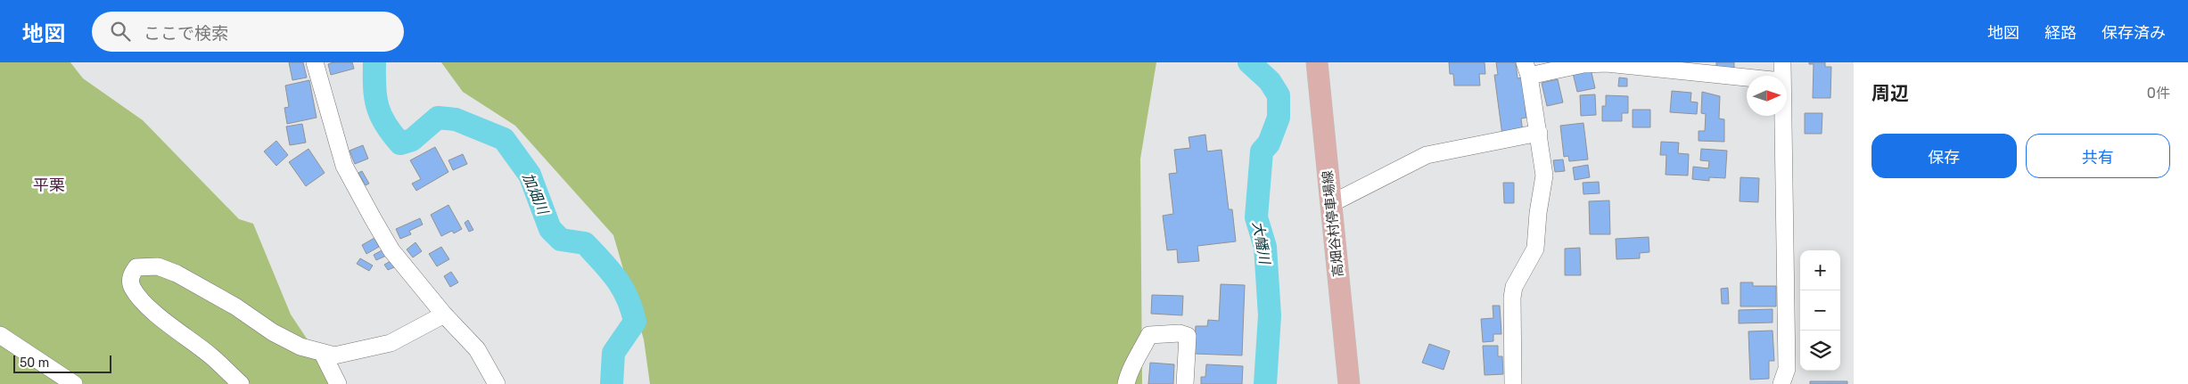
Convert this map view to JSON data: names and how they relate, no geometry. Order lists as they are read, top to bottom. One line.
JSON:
{"streets":{"main road":["高畑谷村停車場線"]},"districts":["平栗"],"water":["加畑川","大幡川"],"scale_bar":"50 m","north":"right","page":{"header":"地図","search":"ここで検索","nav":["地図","経路","保存済み"],"heading":["周辺","0件"],"buttons":["保存","共有"],"map_buttons":["+","−"],"scale":"50 m"}}
